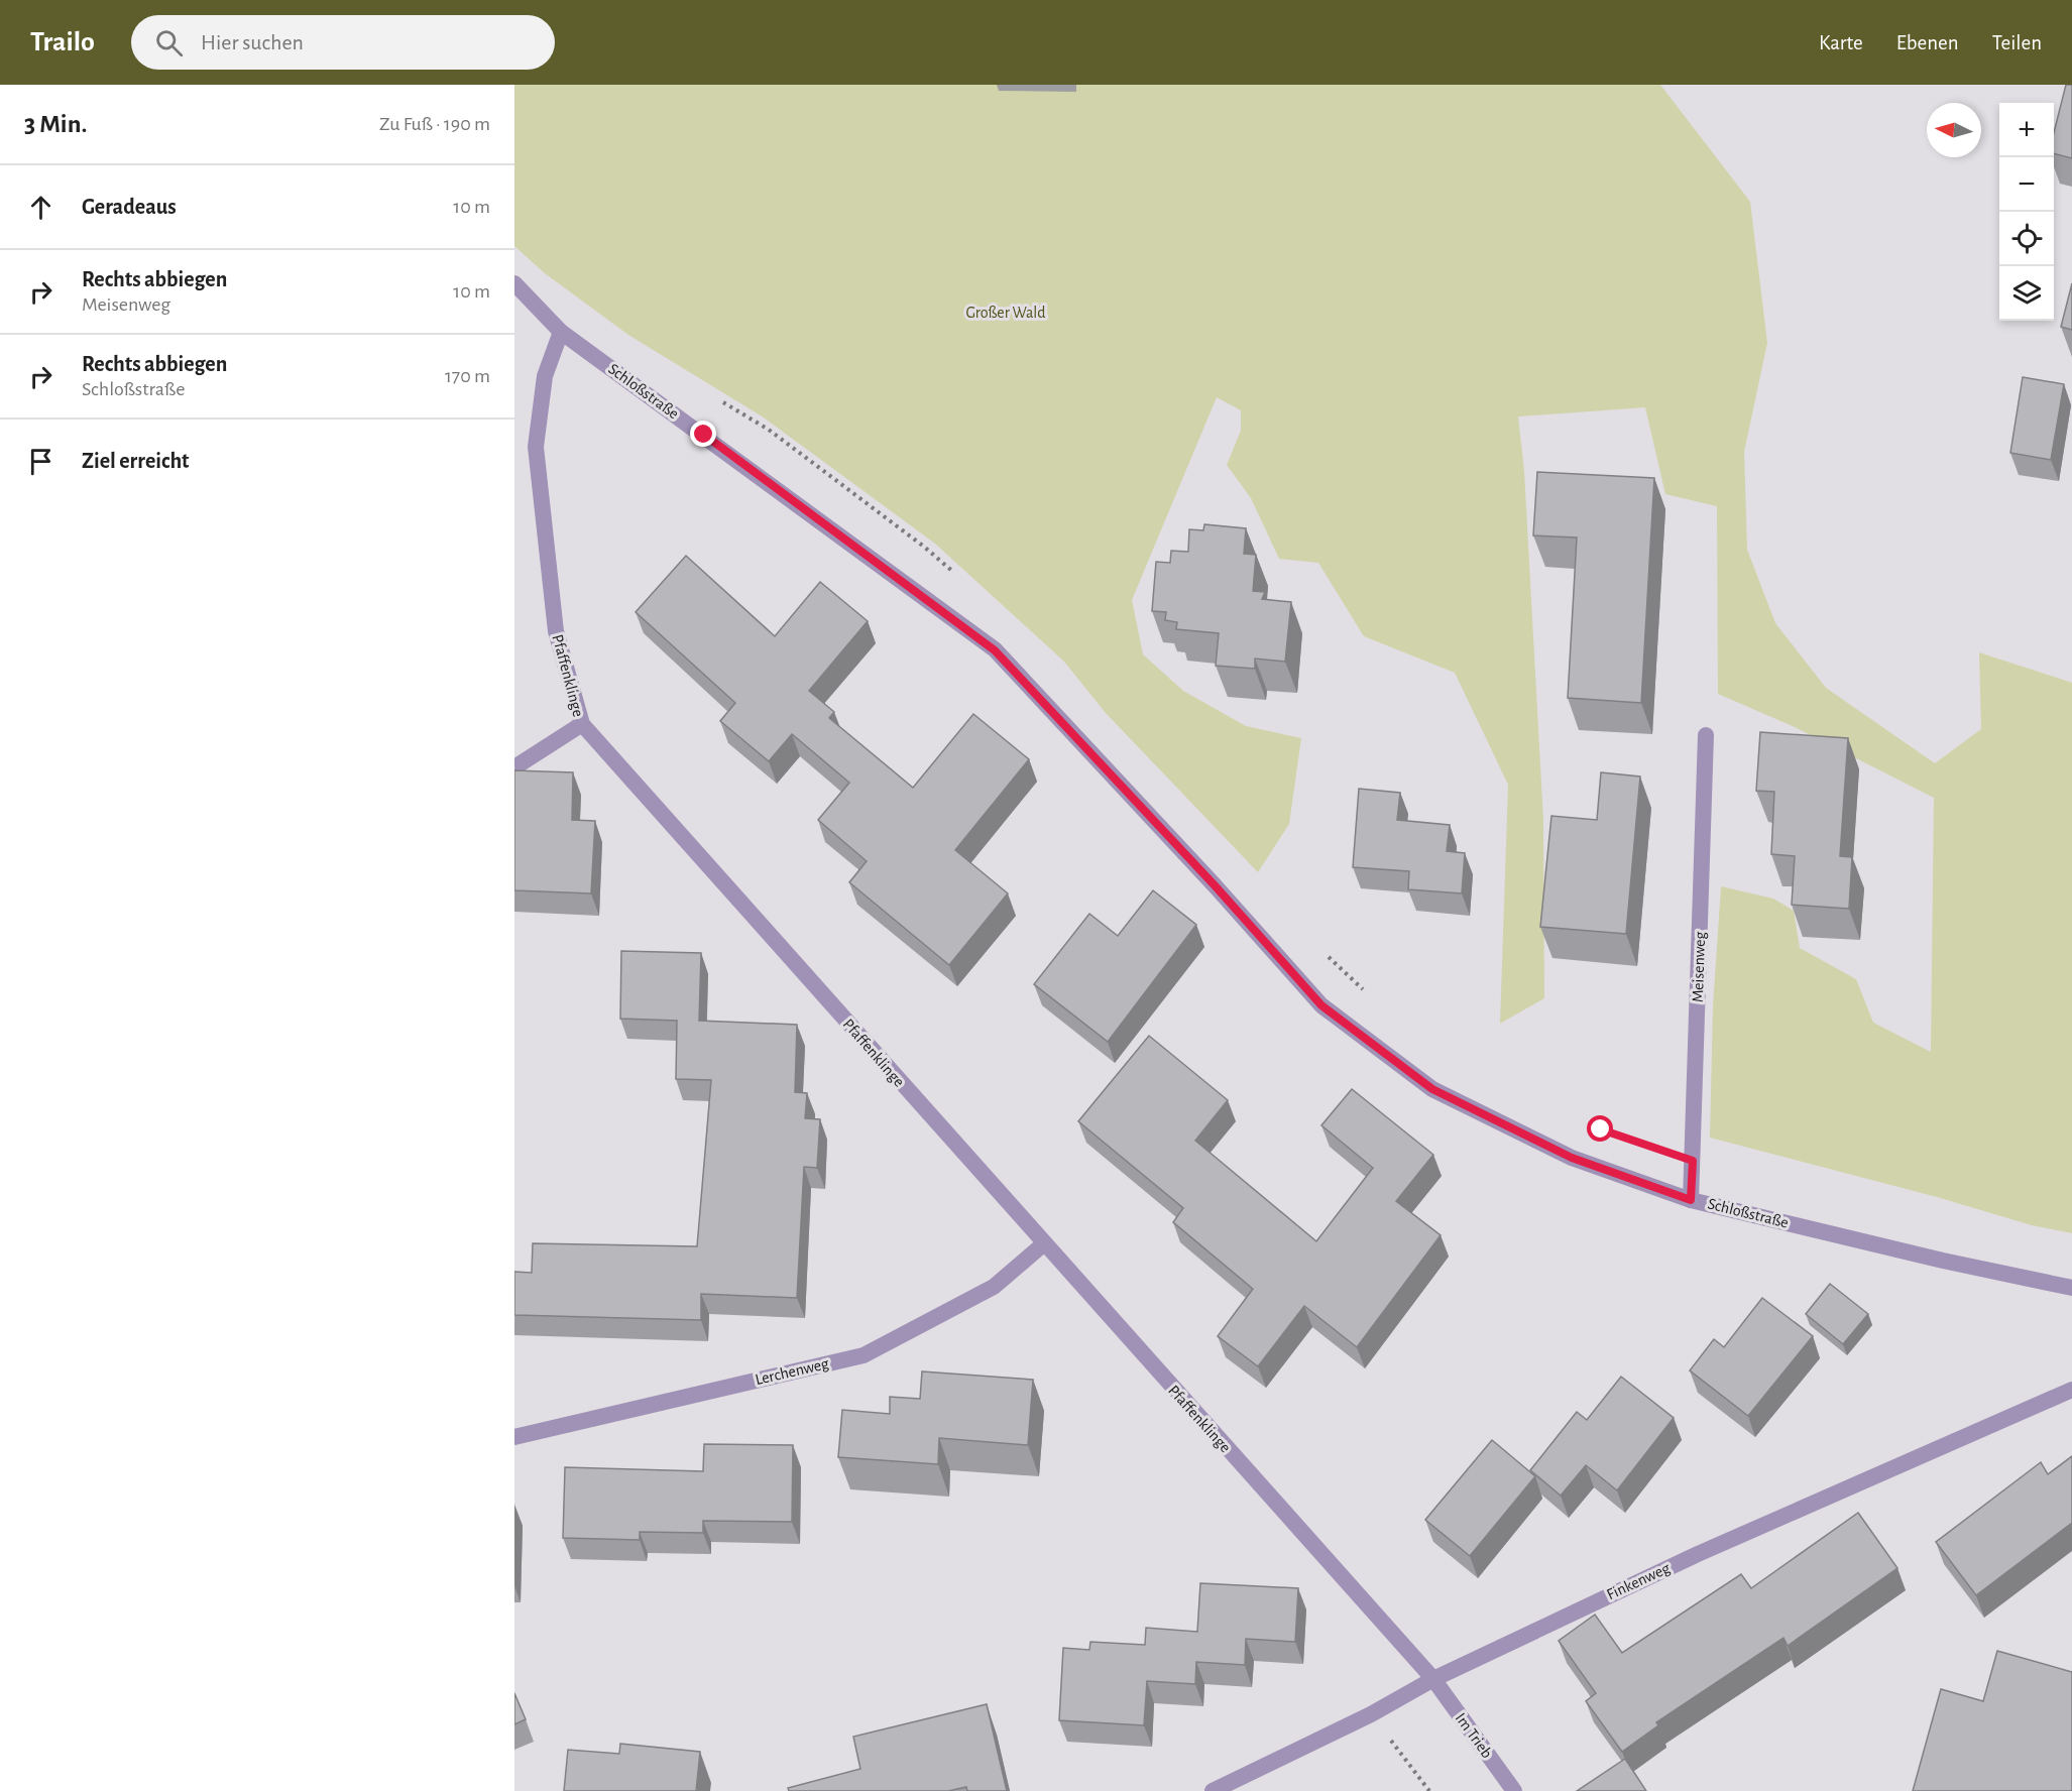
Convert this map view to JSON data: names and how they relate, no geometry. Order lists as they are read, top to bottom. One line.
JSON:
{"streets":{"street":["Schloßstraße","Pfaffenklinge","Meisenweg","Lerchenweg","Finkenweg","Im Trieb"]},"crossings":[["Schloßstraße","Pfaffenklinge"],["Schloßstraße","Meisenweg"],["Pfaffenklinge","Lerchenweg"],["Pfaffenklinge","Finkenweg"],["Pfaffenklinge","Im Trieb"],["Finkenweg","Im Trieb"]],"parks":["Großer Wald"],"north":"left","page":{"header":"Trailo","search":"Hier suchen","nav":["Karte","Ebenen","Teilen"],"heading":["3 Min.","Zu Fuß · 190 m"],"map_buttons":["+","−"],"list":[["Geradeaus","10 m"],["Rechts abbiegen","Meisenweg","10 m"],["Rechts abbiegen","Schloßstraße","170 m"],"Ziel erreicht"]}}
